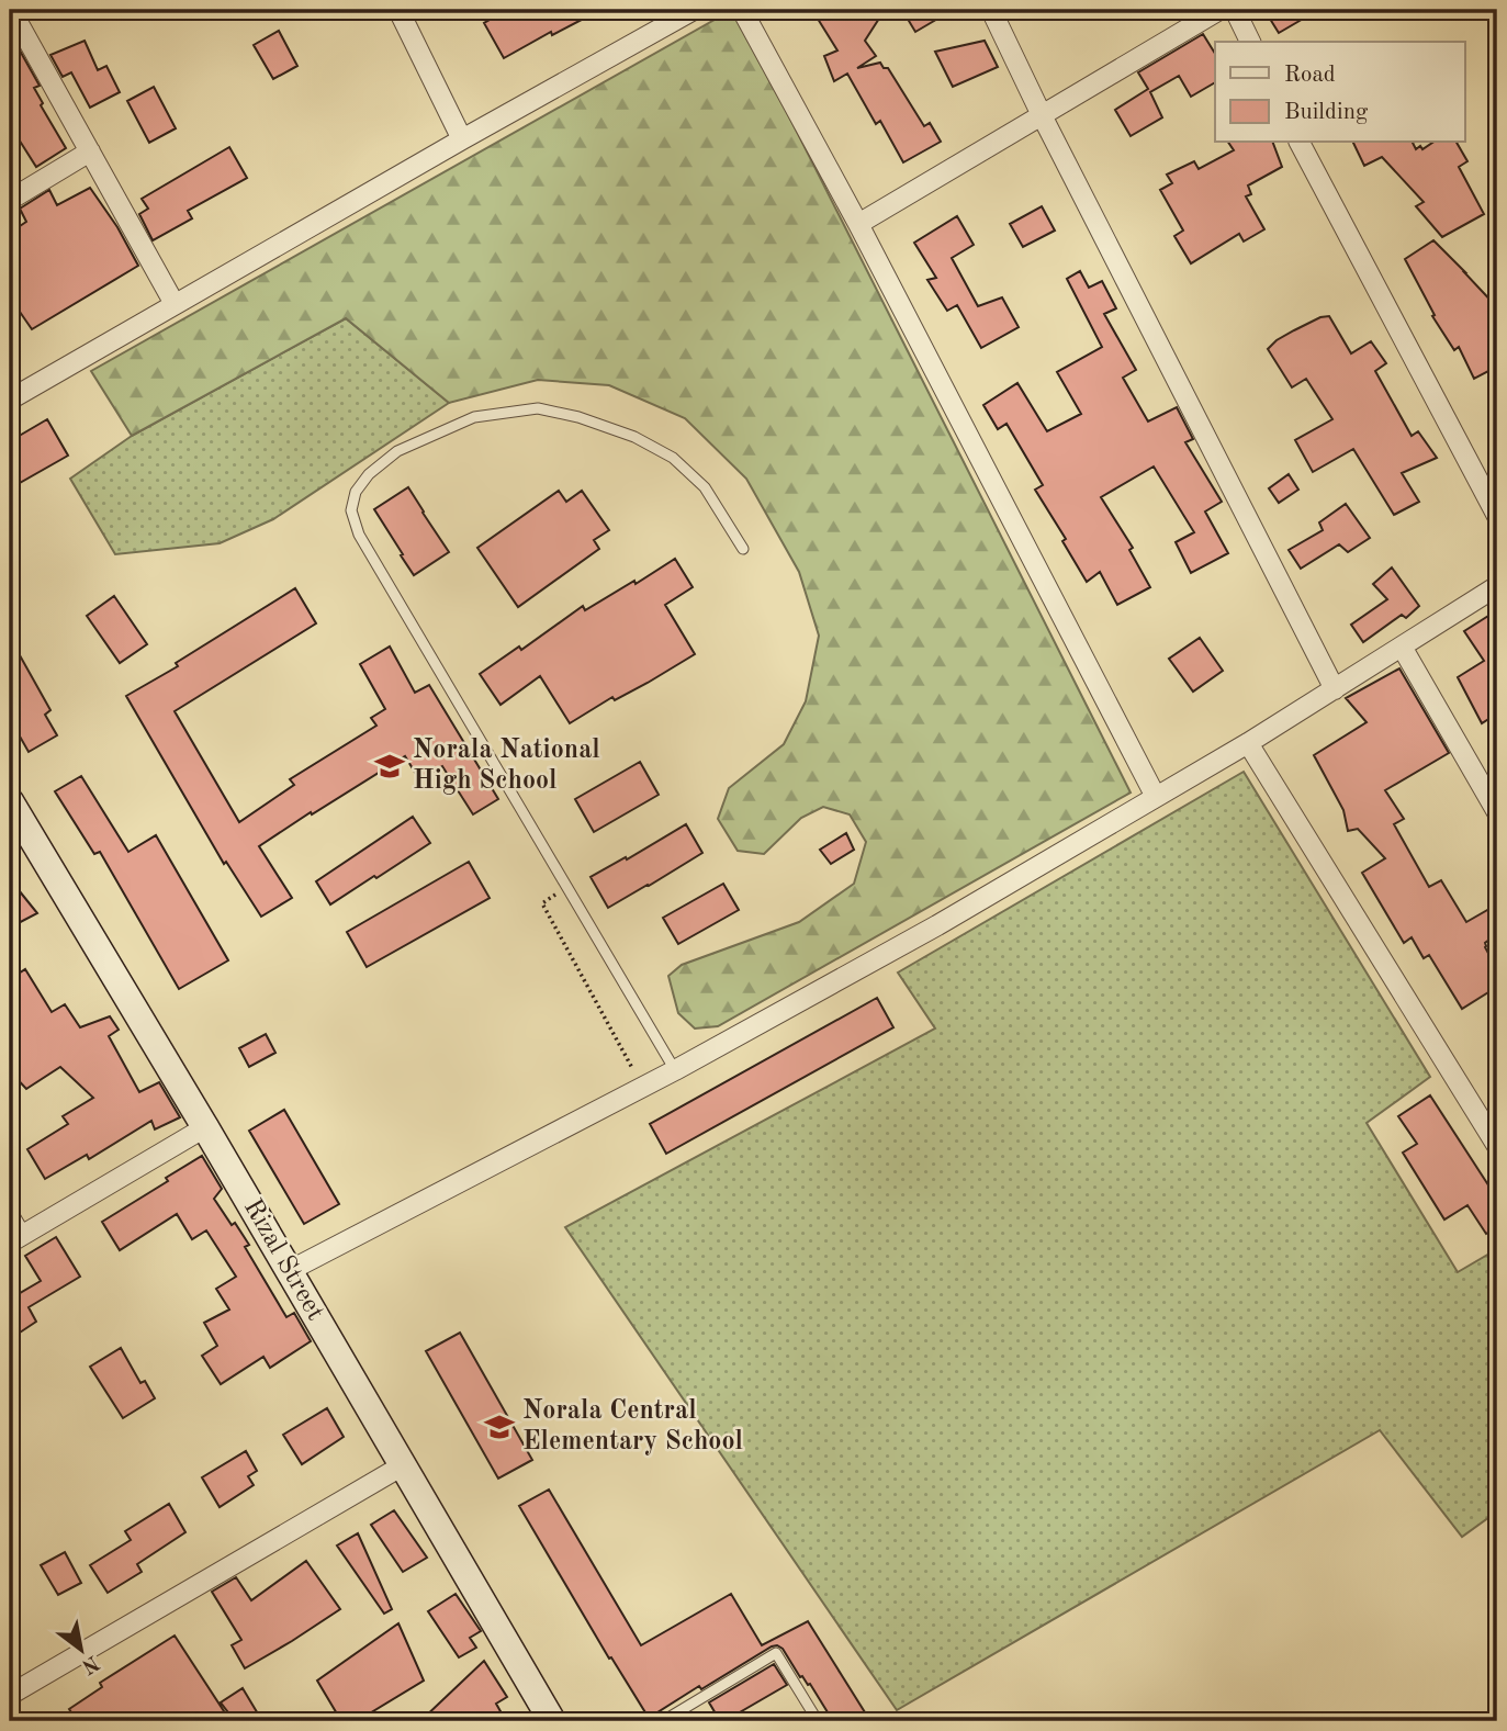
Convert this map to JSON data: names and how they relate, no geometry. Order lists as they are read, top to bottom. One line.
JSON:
{"streets":{"main road":["Rizal Street"]},"places":{"school or university":["Norala National High School","Norala Central Elementary School"]},"legend":["Road","Building"],"north":"bottom right"}
